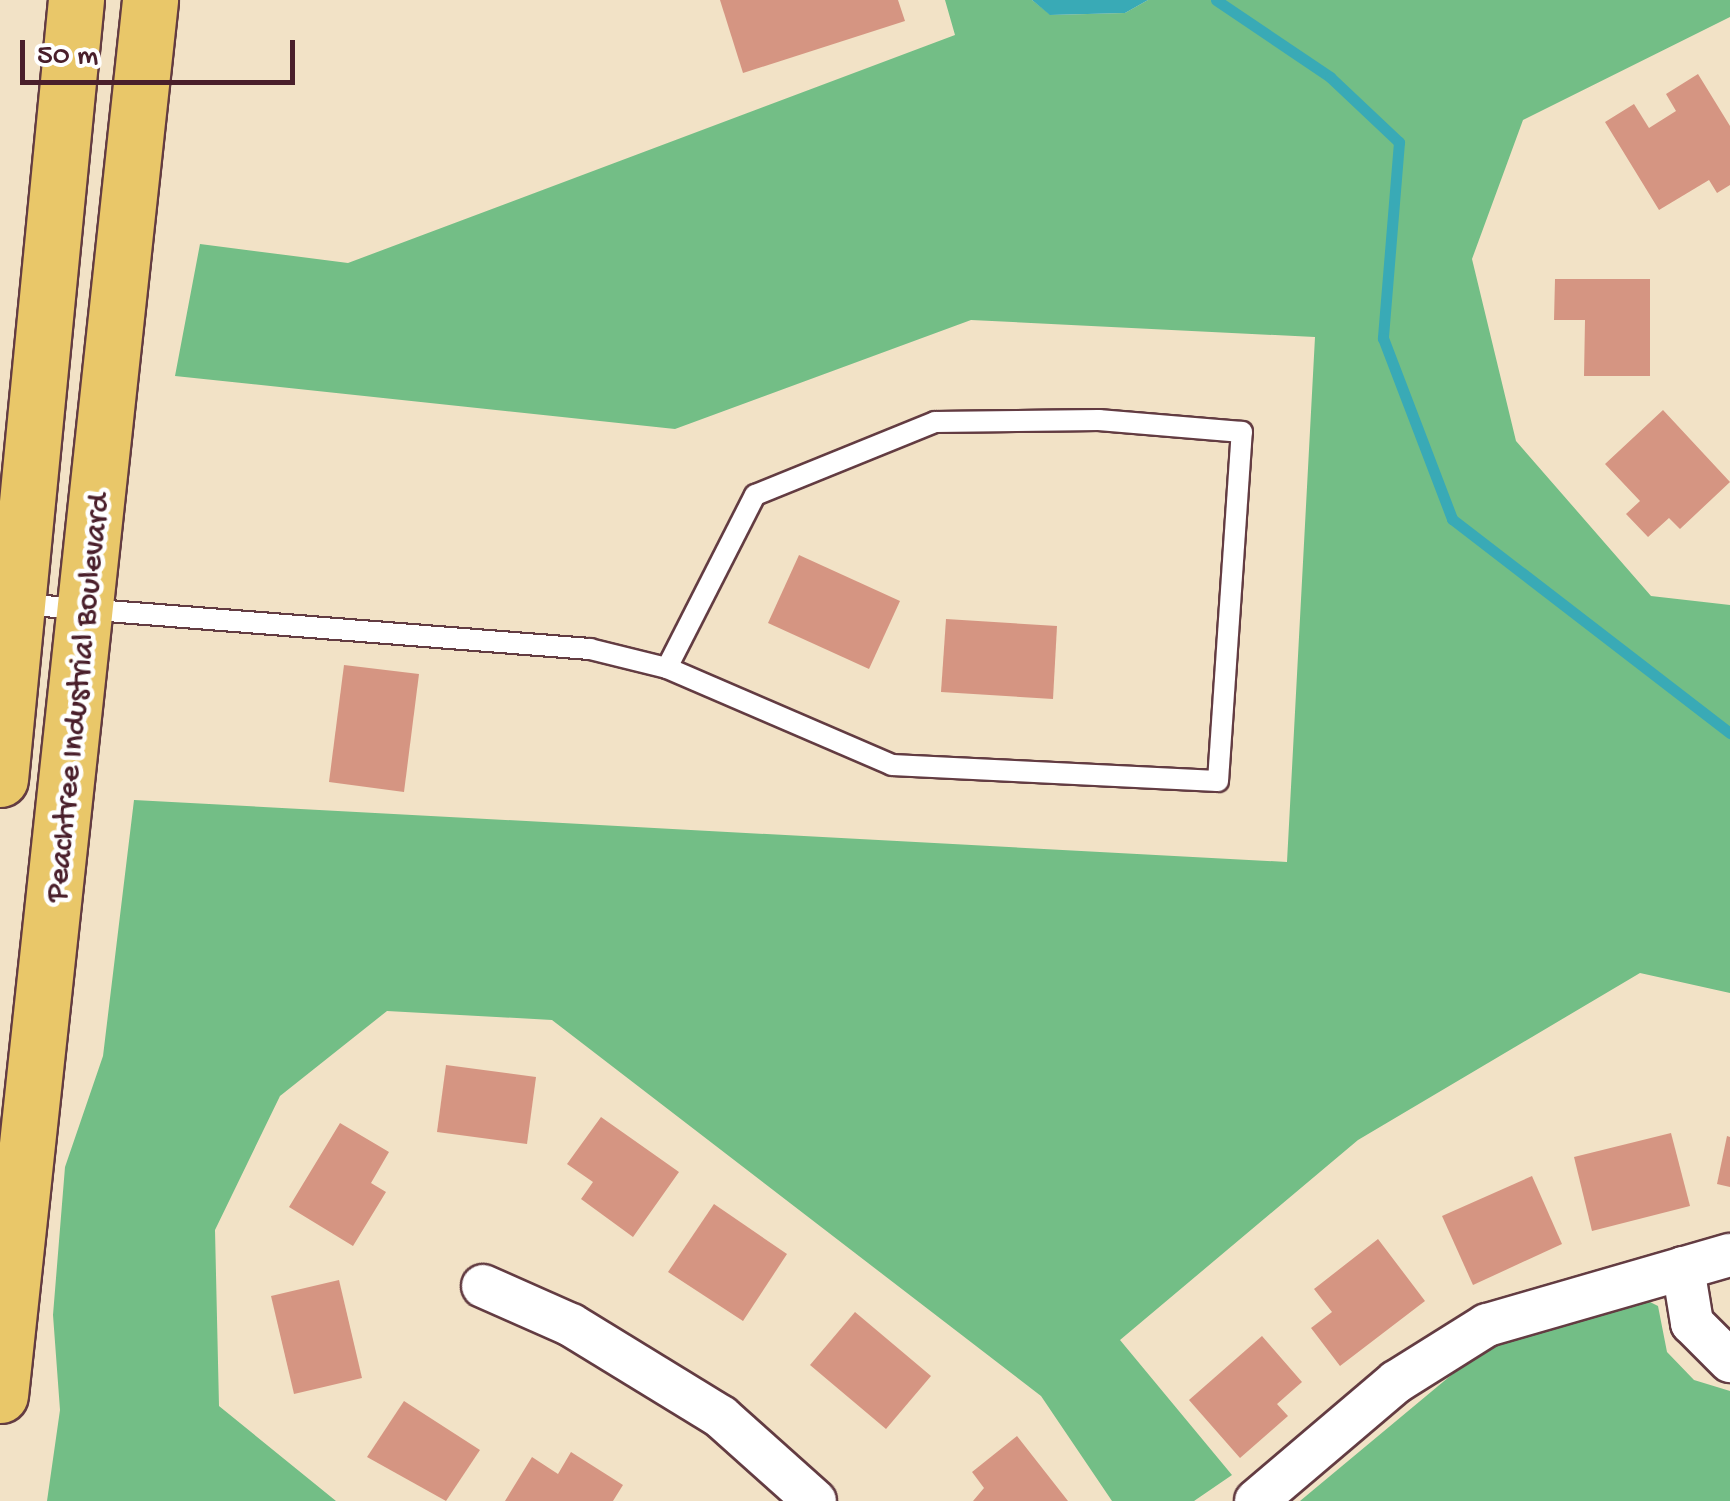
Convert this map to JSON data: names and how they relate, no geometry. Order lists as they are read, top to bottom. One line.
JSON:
{"streets":{"highway":["Peachtree Industrial Boulevard"]},"scale_bar":"50 m"}
